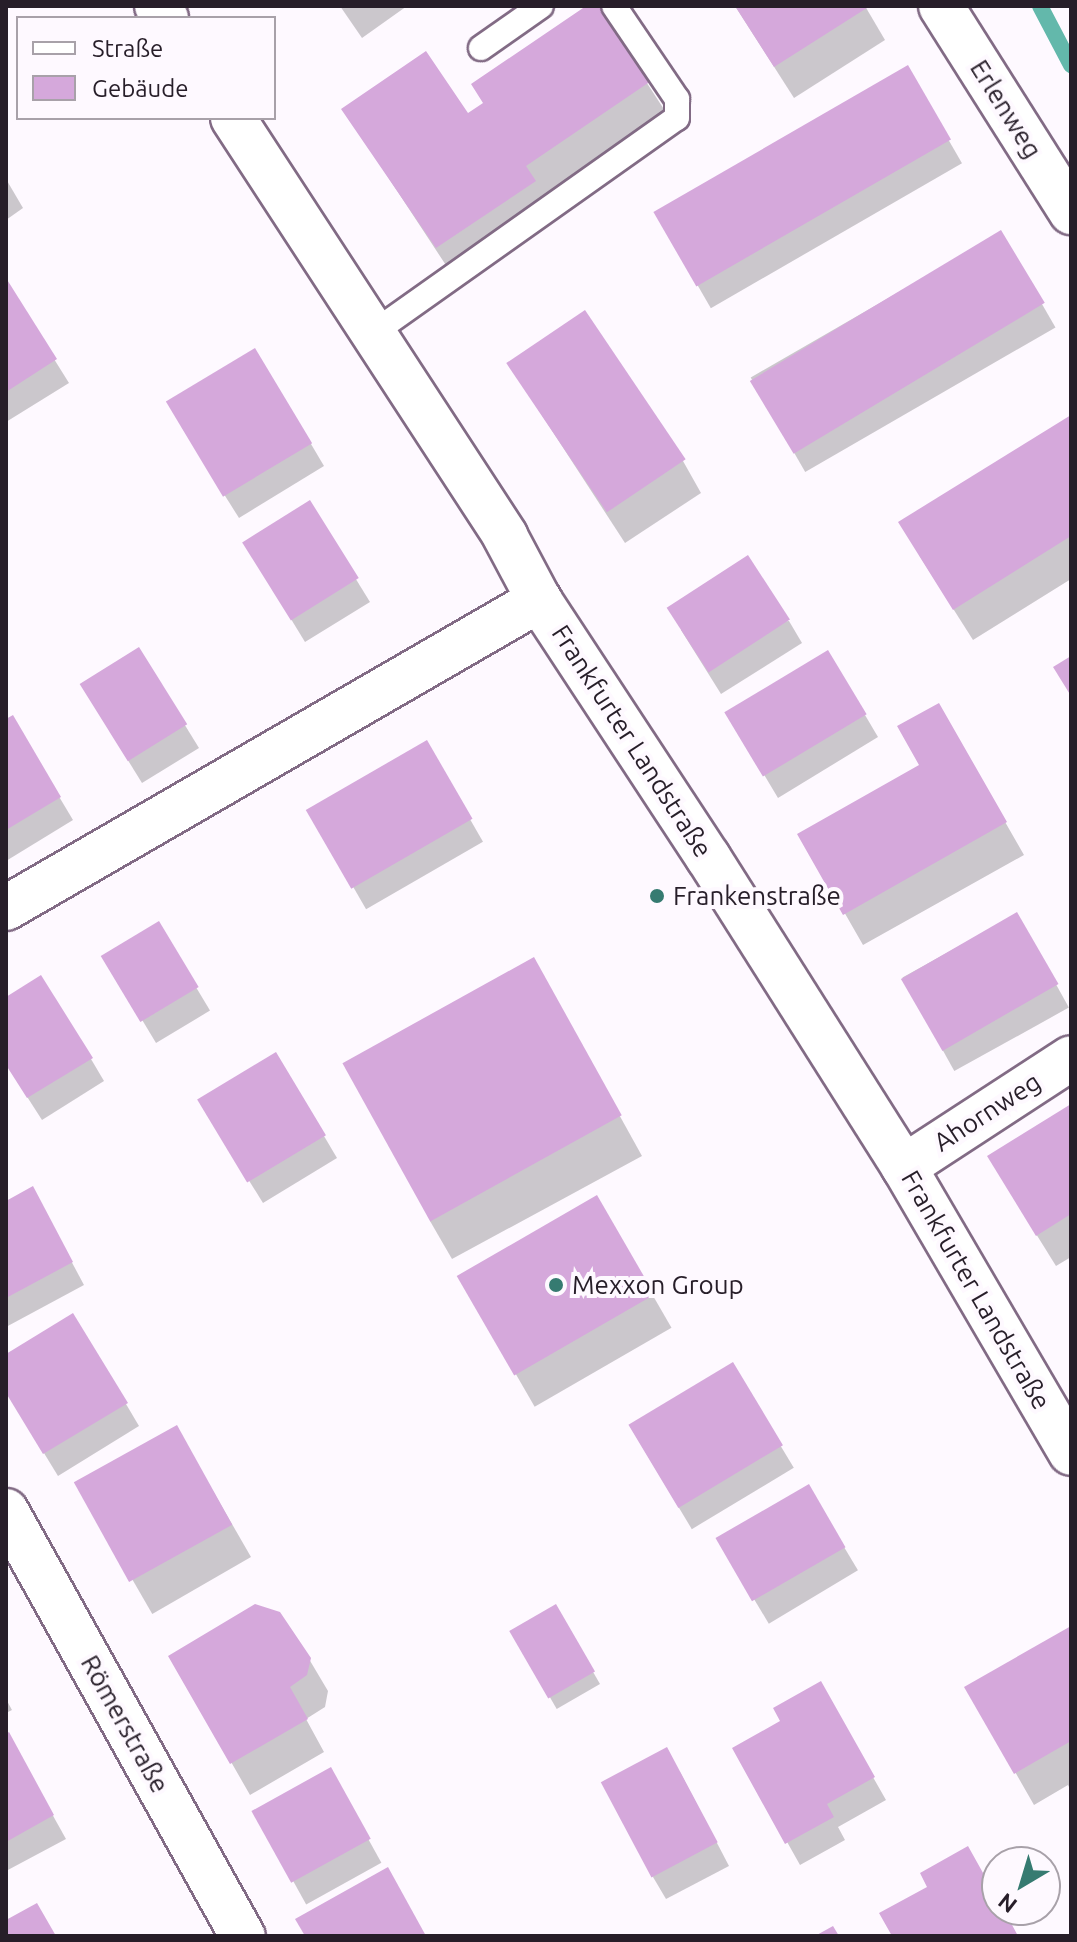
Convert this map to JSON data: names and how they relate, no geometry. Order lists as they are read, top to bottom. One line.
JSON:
{"streets":{"street":["Erlenweg","Frankfurter Landstraße","Ahornweg","Römerstraße"]},"crossings":[["Frankfurter Landstraße","Ahornweg"]],"places":["Frankenstraße","Mexxon Group"],"legend":["Straße","Gebäude"],"north":"bottom left"}
